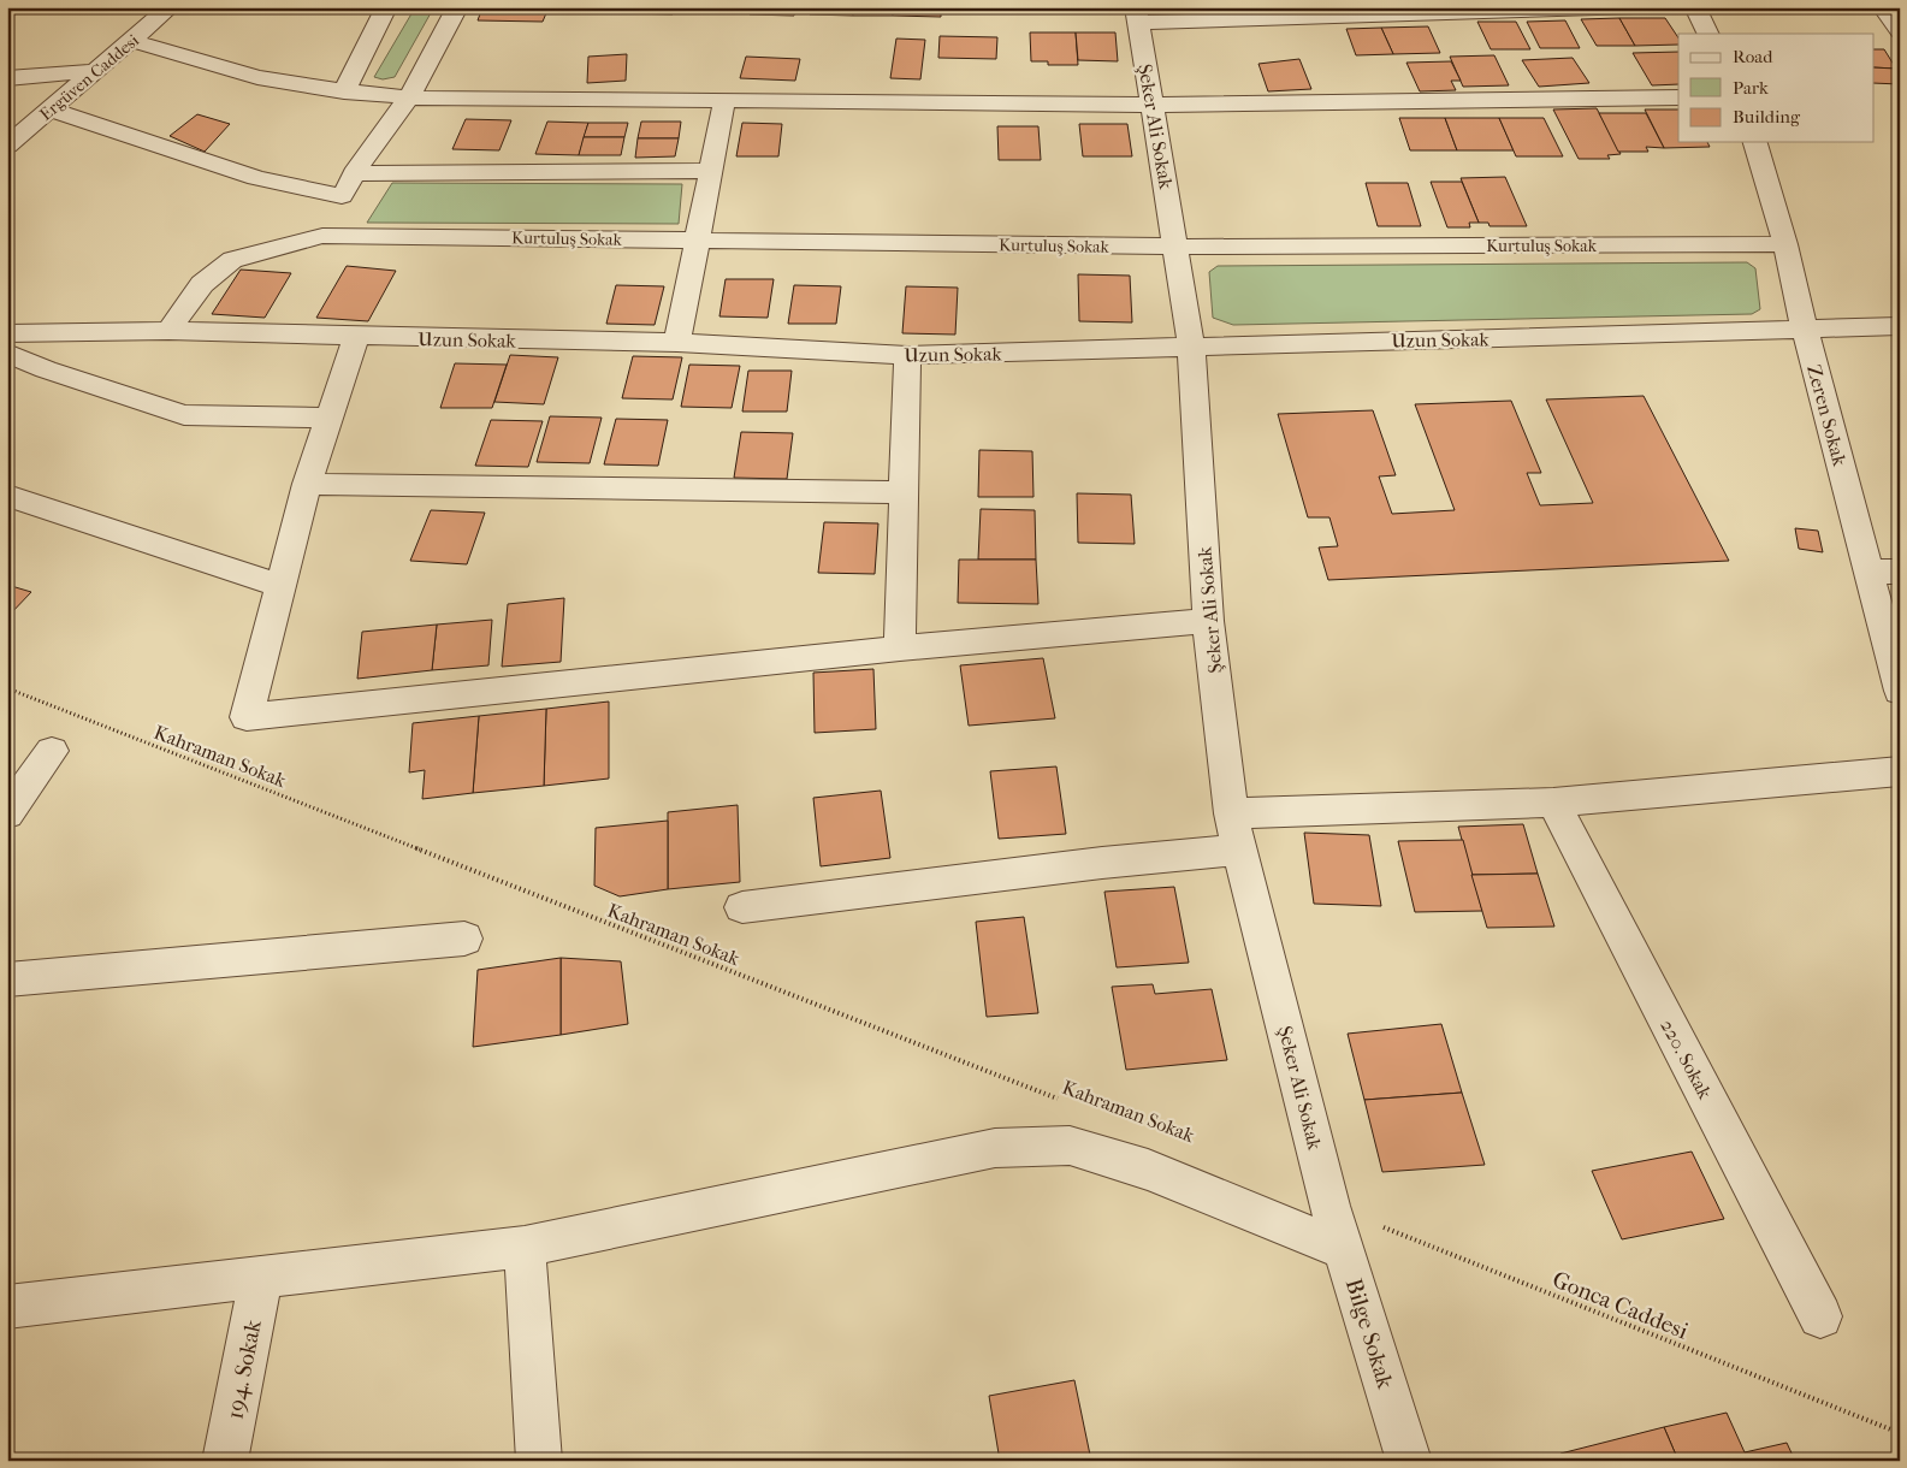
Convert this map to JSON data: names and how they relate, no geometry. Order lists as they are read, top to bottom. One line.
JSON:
{"streets":{"street":["Ergüven Caddesi","Şeker Ali Sokak","Kurtuluş Sokak","Uzun Sokak","Zeren Sokak","220. Sokak","Bilge Sokak","194. Sokak"],"path":["Kahraman Sokak","Gonca Caddesi"]},"crossings":[["Şeker Ali Sokak","Kurtuluş Sokak"],["Şeker Ali Sokak","Uzun Sokak"],["Şeker Ali Sokak","Gonca Caddesi"],["Şeker Ali Sokak","Bilge Sokak"],["Kurtuluş Sokak","Uzun Sokak"],["Kurtuluş Sokak","Zeren Sokak"],["Uzun Sokak","Zeren Sokak"],["Gonca Caddesi","Bilge Sokak"]],"legend":["Road","Park","Building"]}
